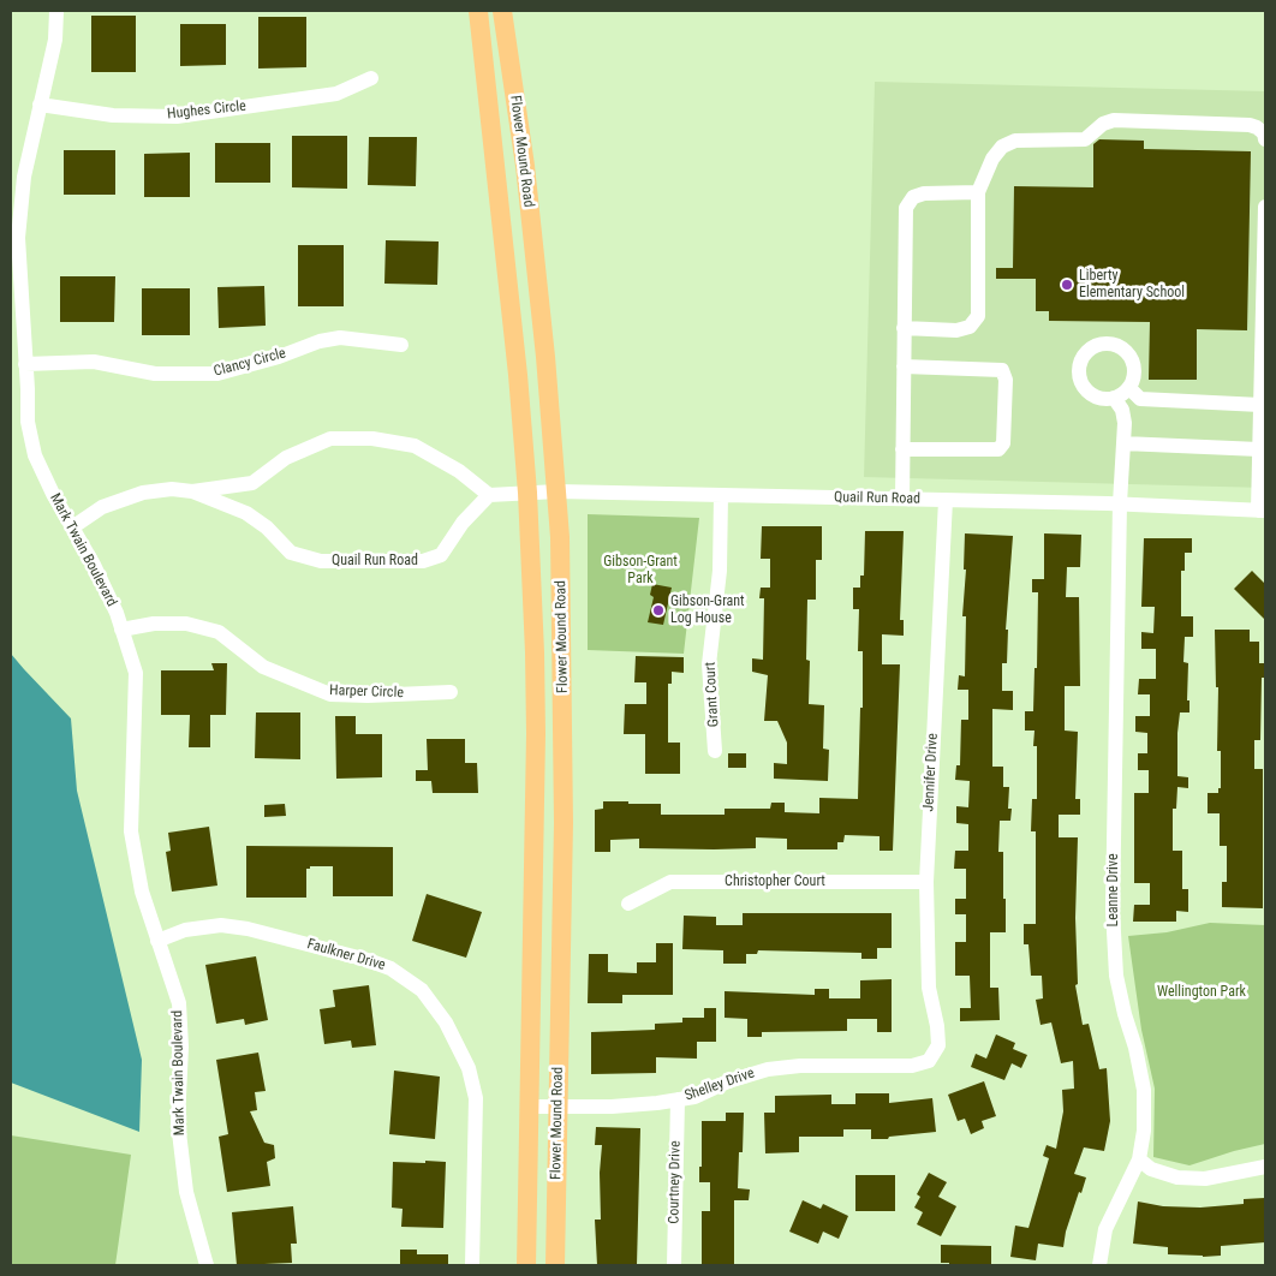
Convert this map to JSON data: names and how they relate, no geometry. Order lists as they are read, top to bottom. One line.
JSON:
{"streets":{"main road":["Flower Mound Road"],"street":["Hughes Circle","Clancy Circle","Quail Run Road","Mark Twain Boulevard","Harper Circle","Grant Court","Jennifer Drive","Christopher Court","Leanne Drive","Faulkner Drive","Shelley Drive","Courtney Drive"]},"crossings":[["Hughes Circle","Mark Twain Boulevard"],["Flower Mound Road","Quail Run Road"],["Flower Mound Road","Shelley Drive"],["Clancy Circle","Mark Twain Boulevard"],["Quail Run Road","Mark Twain Boulevard"],["Quail Run Road","Grant Court"],["Quail Run Road","Jennifer Drive"],["Quail Run Road","Leanne Drive"],["Mark Twain Boulevard","Harper Circle"],["Mark Twain Boulevard","Faulkner Drive"],["Jennifer Drive","Christopher Court"],["Jennifer Drive","Shelley Drive"],["Shelley Drive","Courtney Drive"]],"parks":["Gibson-Grant Park","Wellington Park"],"places":["Liberty Elementary School","Gibson-Grant Log House"]}
